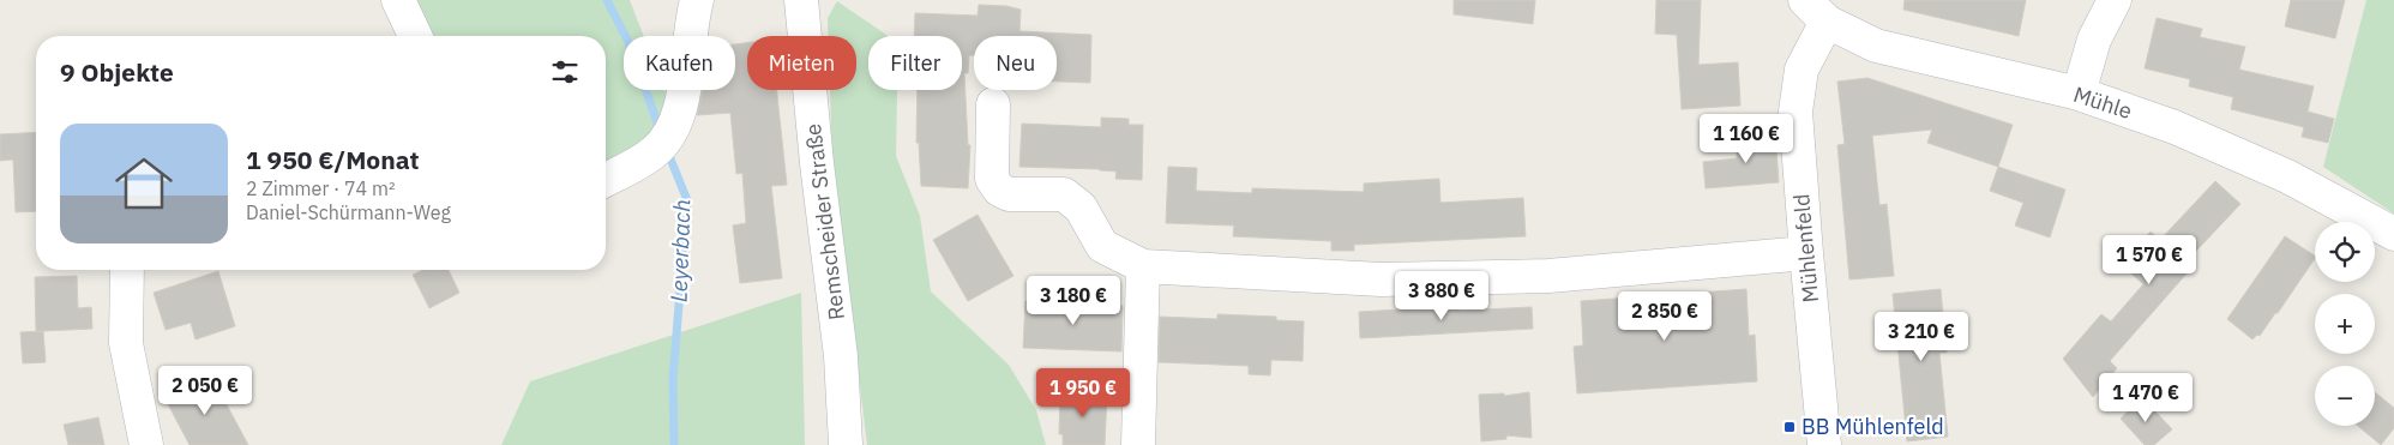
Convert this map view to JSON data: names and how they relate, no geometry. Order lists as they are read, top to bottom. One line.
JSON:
{"streets":{"street":["Mühle","Remscheider Straße","Mühlenfeld"]},"crossings":[["Mühle","Mühlenfeld"]],"water":["Leyerbach"],"places":{"transit":["BB Mühlenfeld"]},"page":{"chip":["Kaufen","Mieten","Filter","Neu"],"heading":"9 Objekte","list":[{"name":"1 950 €/Monat","note":"2 Zimmer · 74 m² · Daniel-Schürmann-Weg"}],"price":["1 160 €","1 570 €","3 880 €","3 180 €","2 850 €","3 210 €","2 050 €","1 950 €","1 470 €"],"map_buttons":["+","−"]}}
